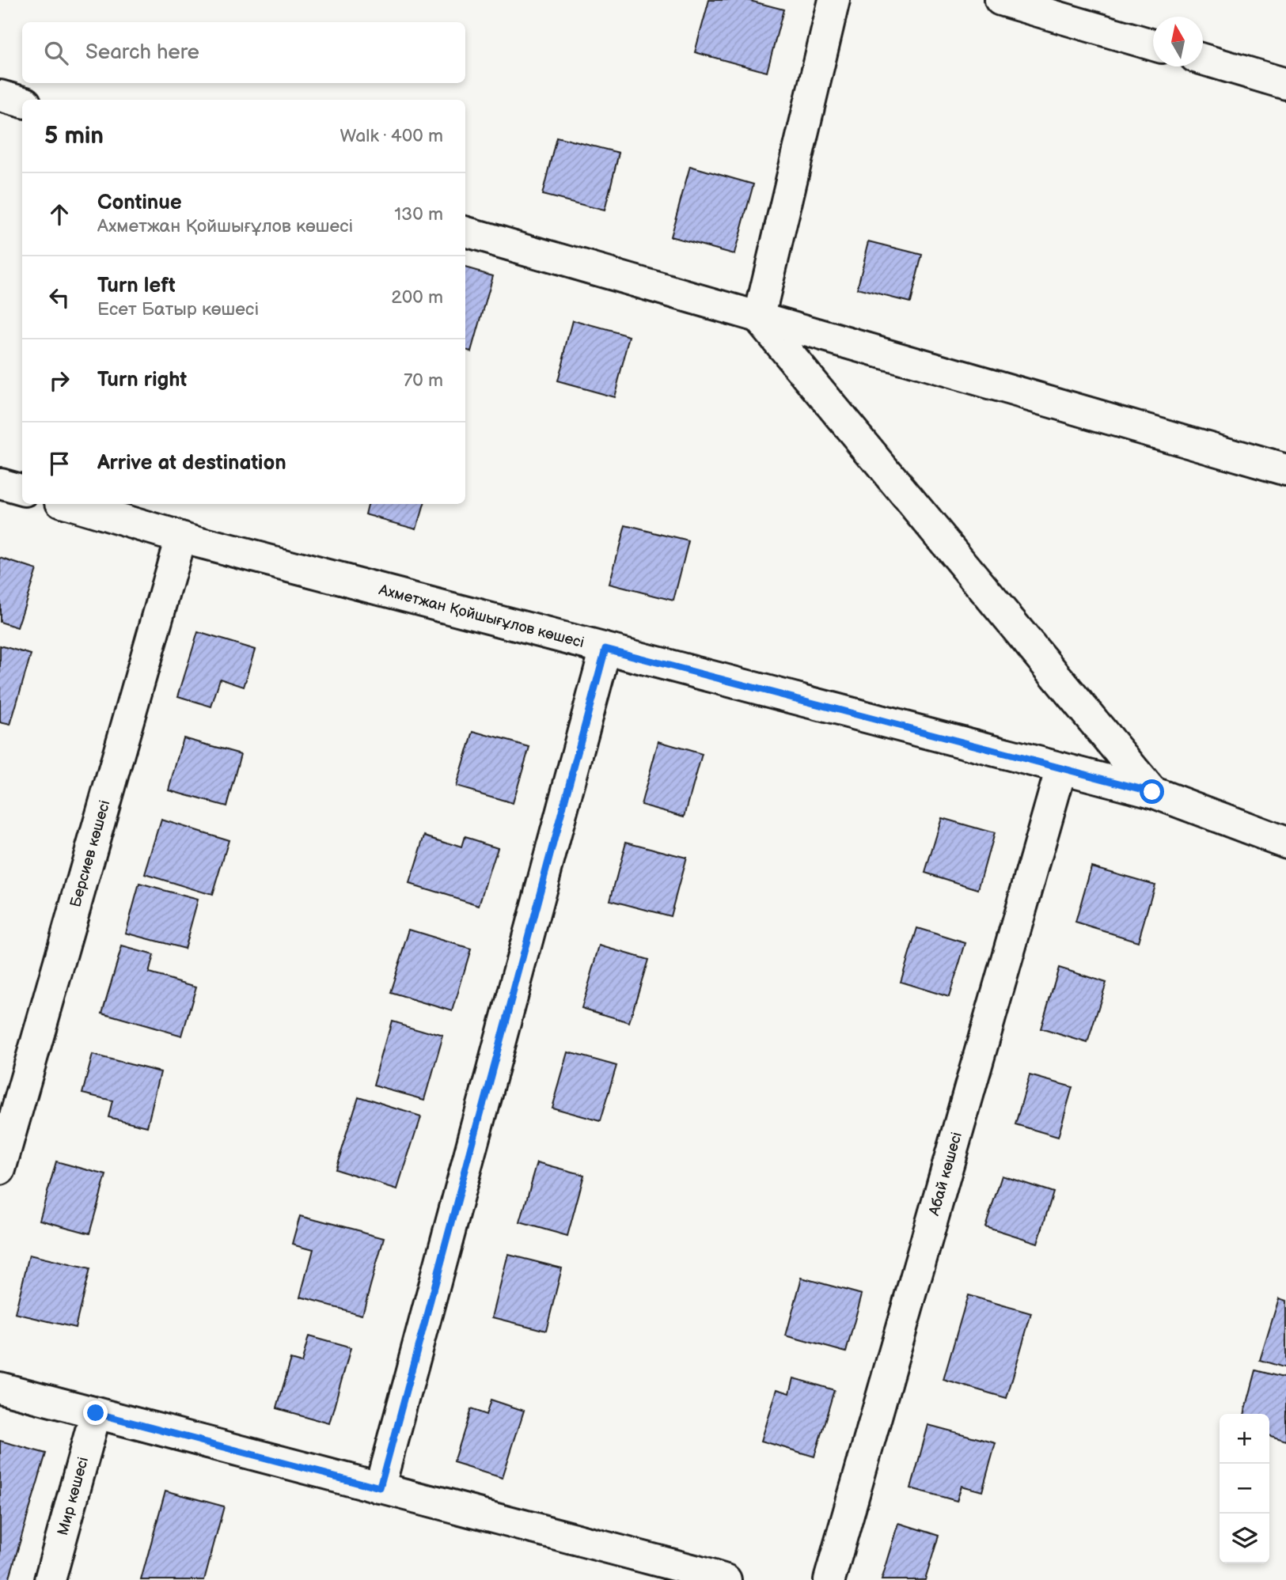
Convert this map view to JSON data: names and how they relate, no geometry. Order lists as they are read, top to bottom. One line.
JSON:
{"streets":{"street":["Ахметжан Қойшығұлов көшесі","Берсиев көшесі","Абай көшесі","Мир көшесі"]},"crossings":[["Ахметжан Қойшығұлов көшесі","Берсиев көшесі"],["Ахметжан Қойшығұлов көшесі","Абай көшесі"]],"north":"top","page":{"search":"Search here","heading":["5 min","Walk · 400 m"],"list":[["Continue","Ахметжан Қойшығұлов көшесі","130 m"],["Turn left","Есет Батыр көшесі","200 m"],["Turn right","70 m"],"Arrive at destination"],"map_buttons":["+","−"]}}
